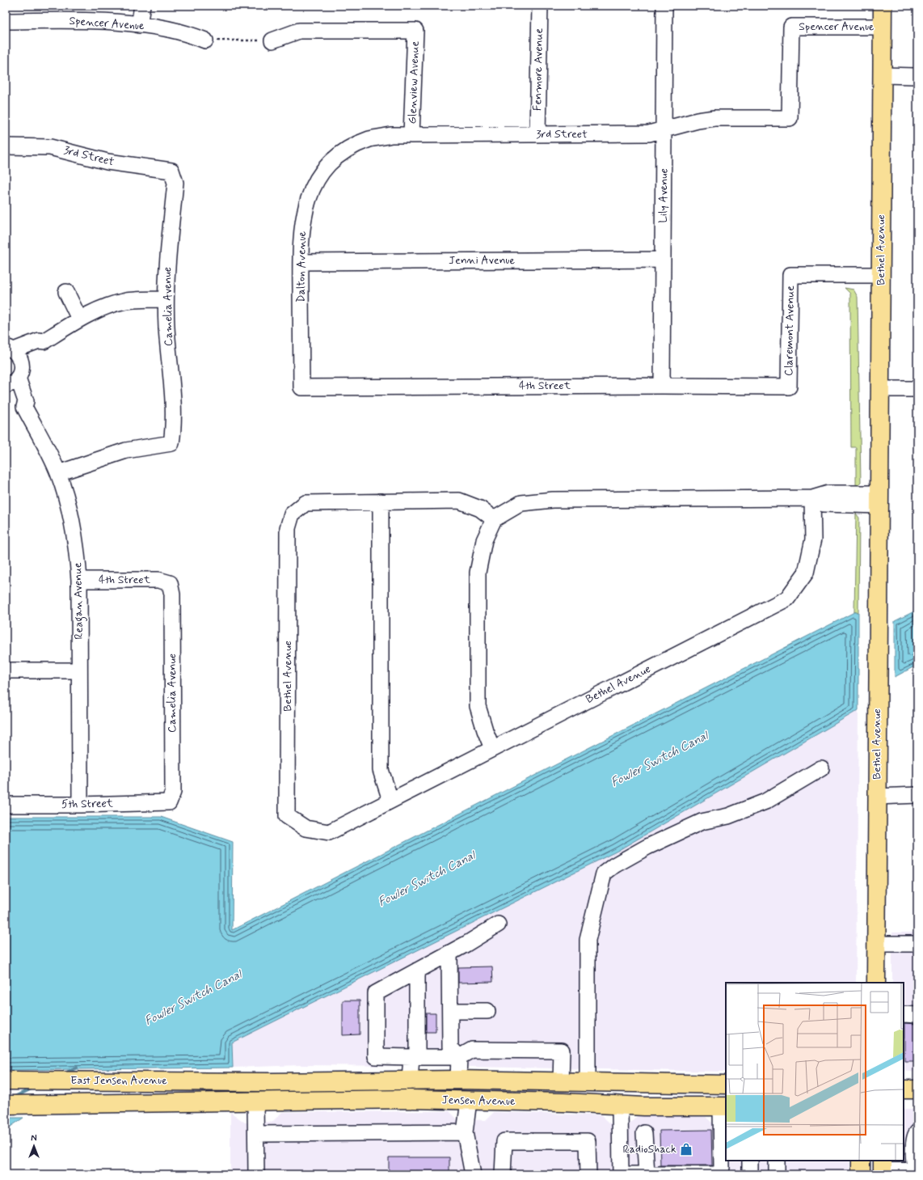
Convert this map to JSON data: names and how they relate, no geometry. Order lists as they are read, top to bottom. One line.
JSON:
{"streets":{"main road":["Bethel Avenue","East Jensen Avenue","Jensen Avenue"],"street":["Spencer Avenue","Fenmore Avenue","Glenview Avenue","3rd Street","Lily Avenue","Jenni Avenue","Dalton Avenue","Camelia Avenue","Claremont Avenue","4th Street","Reagan Avenue","5th Street"]},"crossings":[["Spencer Avenue","3rd Street"],["Spencer Avenue","Bethel Avenue"],["Fenmore Avenue","3rd Street"],["Glenview Avenue","3rd Street"],["3rd Street","Lily Avenue"],["3rd Street","Dalton Avenue"],["3rd Street","Camelia Avenue"],["Lily Avenue","Jenni Avenue"],["Lily Avenue","4th Street"],["Bethel Avenue","Claremont Avenue"],["Jenni Avenue","Dalton Avenue"],["Dalton Avenue","4th Street"],["Camelia Avenue","4th Street"],["Camelia Avenue","Reagan Avenue"],["Camelia Avenue","5th Street"],["Claremont Avenue","4th Street"],["4th Street","Reagan Avenue"],["Reagan Avenue","5th Street"],["East Jensen Avenue","Jensen Avenue"]],"water":["Fowler Switch Canal"],"places":{"shop":["RadioShack"]},"north":"top"}
